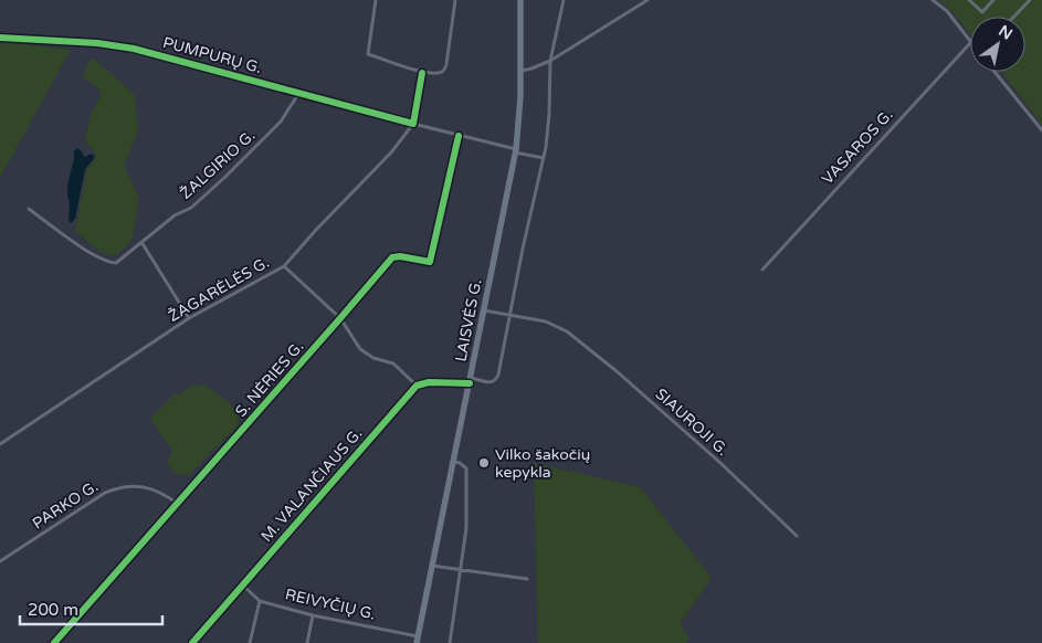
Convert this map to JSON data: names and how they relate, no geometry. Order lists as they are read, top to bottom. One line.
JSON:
{"streets":{"main road":["LAISVĖS G."],"street":["PUMPURŲ G.","VASAROS G.","ŽALGIRIO G.","ŽAGARĖLĖS G.","S. NĖRIES G.","SIAUROJI G.","M. VALANČIAUS G.","PARKO G.","REIVYČIŲ G."]},"crossings":[["PUMPURŲ G.","ŽALGIRIO G."],["PUMPURŲ G.","ŽAGARĖLĖS G."],["LAISVĖS G.","SIAUROJI G."],["LAISVĖS G.","REIVYČIŲ G."],["S. NĖRIES G.","PARKO G."],["M. VALANČIAUS G.","REIVYČIŲ G."]],"places":["Vilko šakočių kepykla"],"scale_bar":"200 m","north":"top right"}
